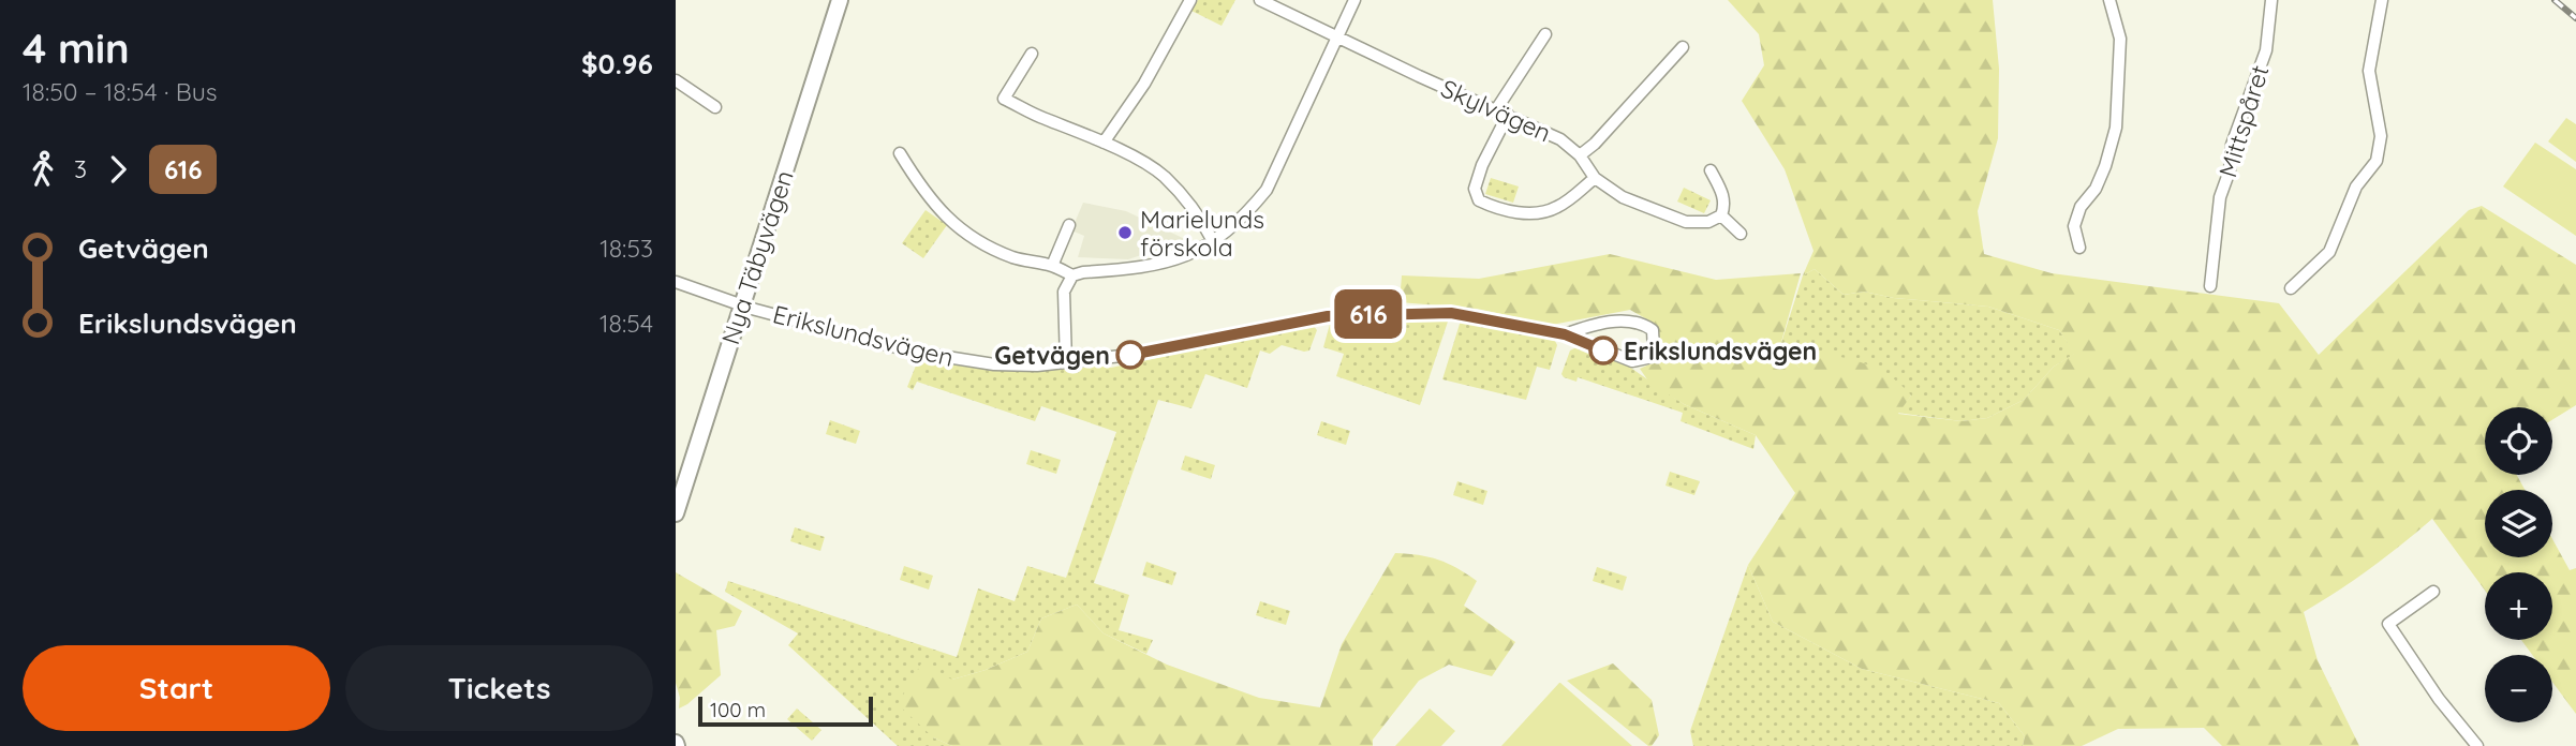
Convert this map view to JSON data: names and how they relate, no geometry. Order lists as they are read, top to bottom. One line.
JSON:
{"streets":{"main road":["Nya Täbyvägen"],"street":["Skylvägen","Mittspåret","Erikslundsvägen"]},"crossings":[["Nya Täbyvägen","Erikslundsvägen"]],"places":["Marielunds förskola","Erikslundsvägen","Getvägen"],"lines":["bus line 616"],"scale_bar":"100 m","page":{"heading":["4 min","18:50 – 18:54 · Bus","$0.96"],"on_map":"616","legs":["3","616"],"list":[{"name":"Getvägen","value":"18:53"},{"name":"Erikslundsvägen","value":"18:54"}],"map_buttons":["+","−"],"buttons":["Start","Tickets"],"scale":"100 m"}}
